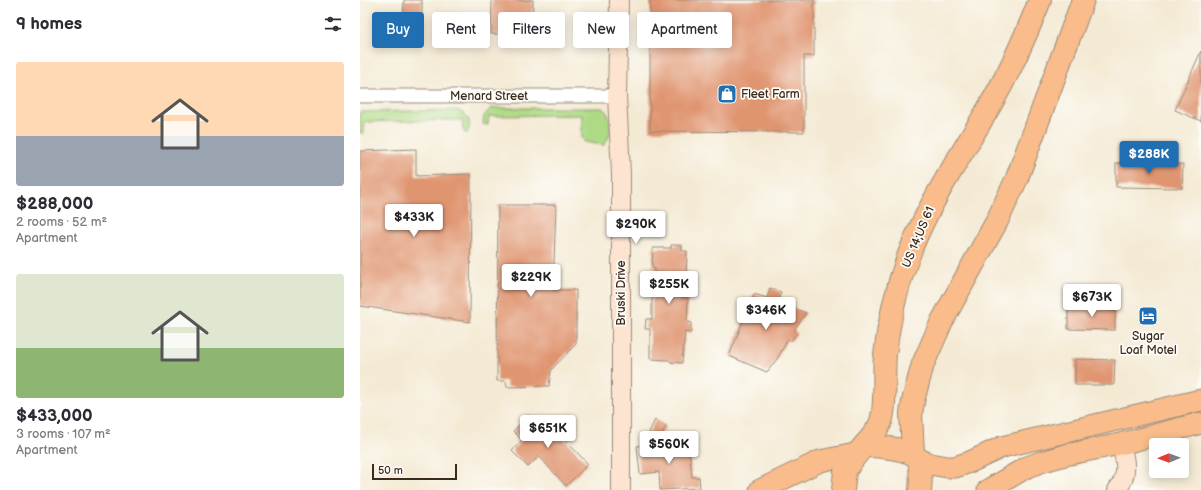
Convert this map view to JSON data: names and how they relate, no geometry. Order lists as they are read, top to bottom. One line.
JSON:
{"streets":{"highway":["US 14;US 61"],"street":["Menard Street","Bruski Drive"]},"crossings":[["Menard Street","Bruski Drive"]],"places":{"shop":["Fleet Farm"],"hotel":["Sugar Loaf Motel"]},"scale_bar":"50 m","north":"left","page":{"heading":"9 homes","chip":["Buy","Rent","Filters","New","Apartment"],"list":[{"name":"$288,000","note":"2 rooms · 52 m² · Apartment"},{"name":"$433,000","note":"3 rooms · 107 m² · Apartment"}],"price":["$288K","$433K","$290K","$229K","$255K","$673K","$346K","$651K","$560K"],"scale":"50 m"}}
